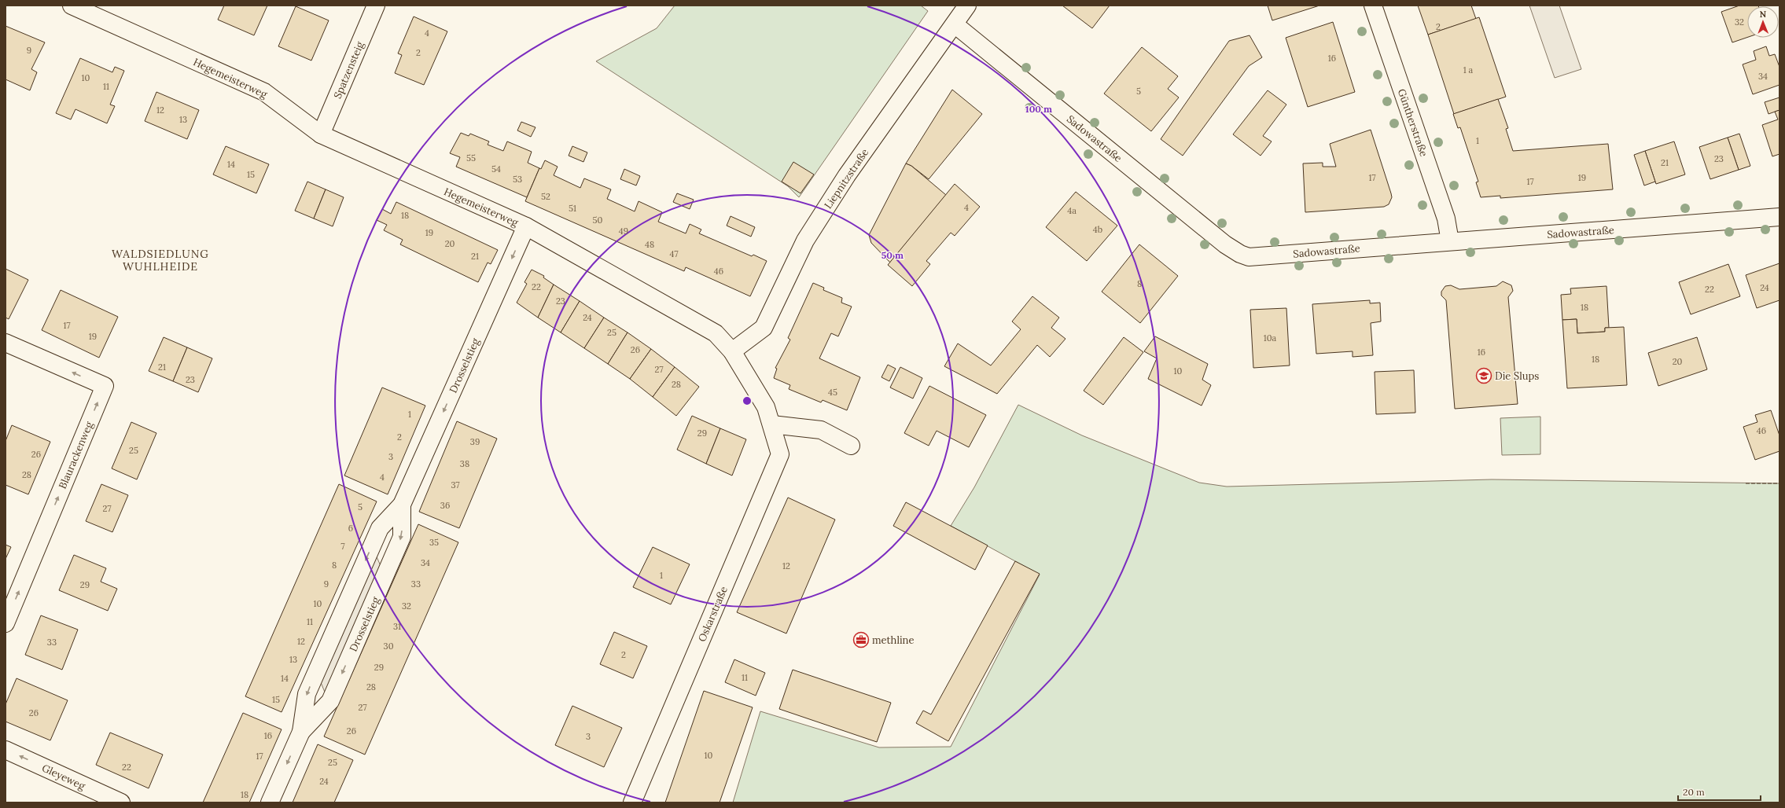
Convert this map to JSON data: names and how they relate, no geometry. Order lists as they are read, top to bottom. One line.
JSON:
{"streets":{"street":["Spatzensteig","Hegemeisterweg","Güntherstraße","Sadowastraße","Liepnitzstraße","Drosselstieg","Blaurackenweg","Oskarstraße","Gleyeweg"]},"crossings":[["Spatzensteig","Hegemeisterweg"],["Hegemeisterweg","Liepnitzstraße"],["Hegemeisterweg","Drosselstieg"],["Hegemeisterweg","Oskarstraße"],["Güntherstraße","Sadowastraße"],["Sadowastraße","Liepnitzstraße"]],"one_way":["Drosselstieg","Gleyeweg"],"districts":["WALDSIEDLUNG WUHLHEIDE"],"places":{"school or university":["Die Slups"],"office":["methline"]},"house_numbers":["32","2","4","9","2","16","1 a","34","10","11","5","12","13","1","55","23","21","14","54","15","17","19","53","17","52","4","51","4a","18","50","4b","49","19","20","48","47","21","46","8","22","24","22","23","18","24","17","25","19","10a","26","16","18","20","21","27","10","23","28","45","1","46","29","2","39","25","26","3","38","28","4","37","36","5","27","6","35","7","34","8","12","1","9","33","29","10","32","11","31","12","33","30","2","13","29","11","14","28","15","27","26","26","16","3","10","17","25","22","24","18"],"scale_bar":"20 m","north":"top","rings":["100 m","50 m"]}
